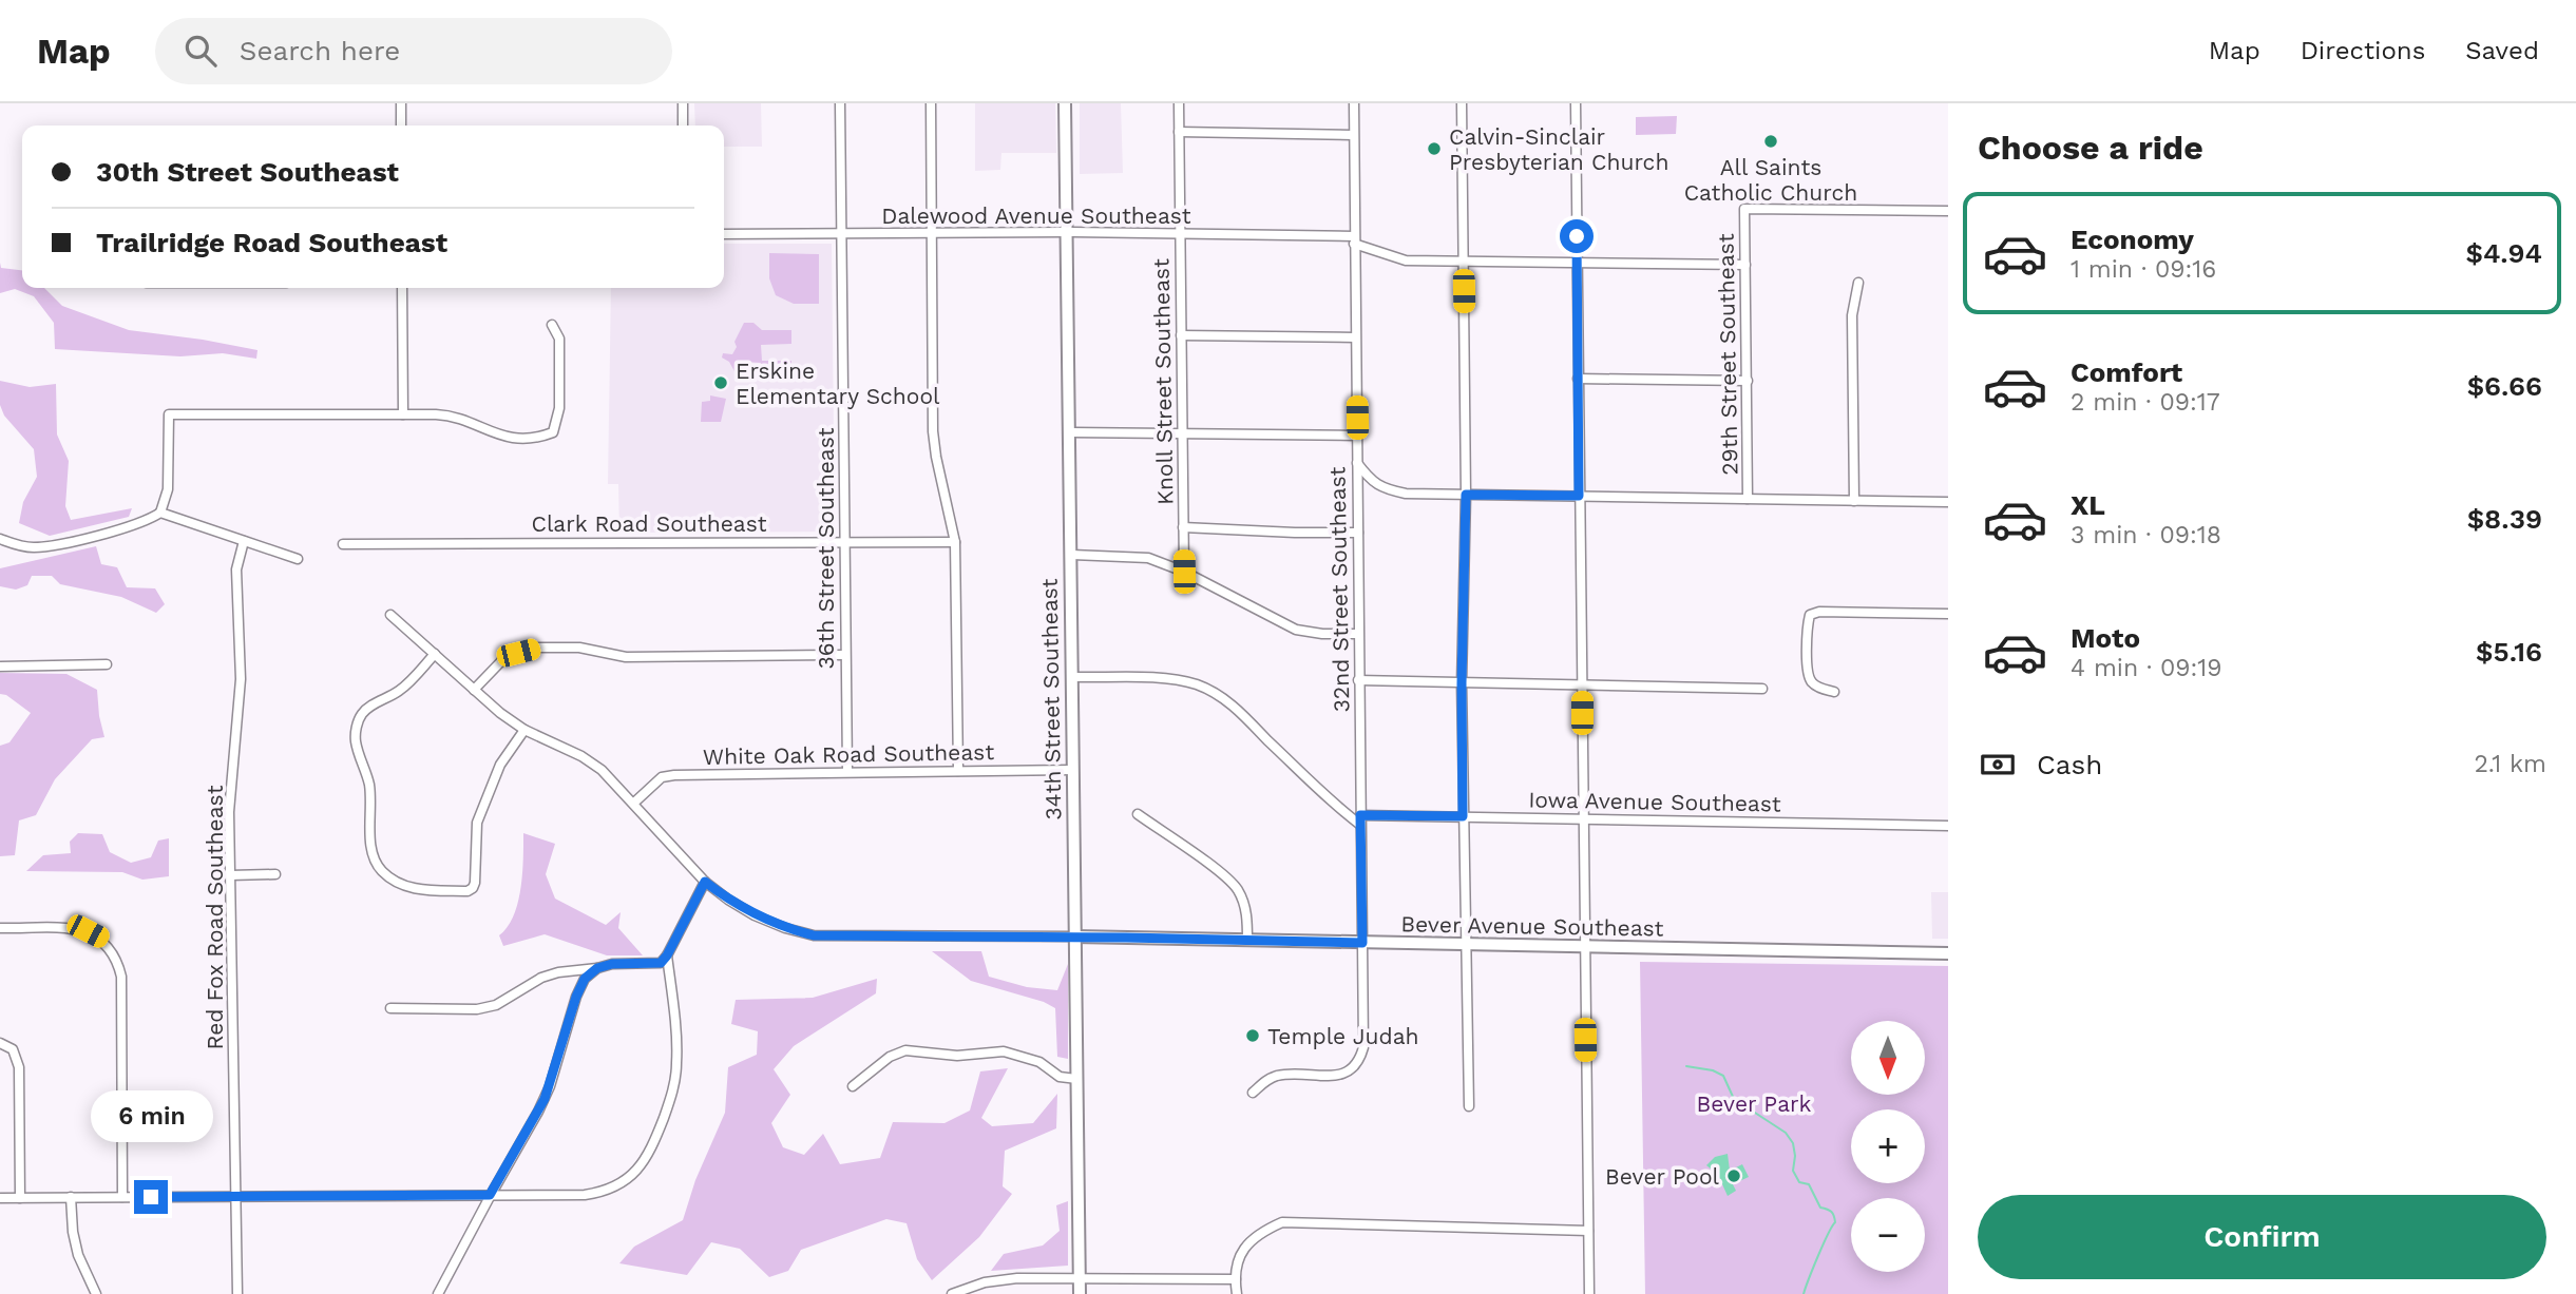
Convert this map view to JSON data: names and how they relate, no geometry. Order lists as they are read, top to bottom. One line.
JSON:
{"streets":{"street":["Dalewood Avenue Southeast","29th Street Southeast","Knoll Street Southeast","Clark Road Southeast","36th Street Southeast","32nd Street Southeast","34th Street Southeast","White Oak Road Southeast","Iowa Avenue Southeast","Red Fox Road Southeast","Bever Avenue Southeast"]},"crossings":[["Dalewood Avenue Southeast","29th Street Southeast"],["Dalewood Avenue Southeast","Knoll Street Southeast"],["Dalewood Avenue Southeast","36th Street Southeast"],["Dalewood Avenue Southeast","32nd Street Southeast"],["Dalewood Avenue Southeast","34th Street Southeast"],["Clark Road Southeast","36th Street Southeast"],["36th Street Southeast","White Oak Road Southeast"],["32nd Street Southeast","Iowa Avenue Southeast"],["32nd Street Southeast","Bever Avenue Southeast"],["34th Street Southeast","White Oak Road Southeast"],["34th Street Southeast","Bever Avenue Southeast"],["White Oak Road Southeast","Bever Avenue Southeast"]],"parks":["Bever Park"],"places":["All Saints Catholic Church","Calvin-Sinclair Presbyterian Church","Erskine Elementary School","Temple Judah","Bever Pool"],"north":"bottom","page":{"header":"Map","search":"Search here","nav":["Map","Directions","Saved"],"heading":"Choose a ride","banner":["30th Street Southeast","Trailridge Road Southeast"],"list":[{"name":"Economy","note":"1 min · 09:16","value":"$4.94"},{"name":"Comfort","note":"2 min · 09:17","value":"$6.66"},{"name":"XL","note":"3 min · 09:18","value":"$8.39"},{"name":"Moto","note":"4 min · 09:19","value":"$5.16"}],"pay":["Cash","2.1 km"],"map_buttons":["+","−"],"bubble":"6 min","buttons":"Confirm"}}
